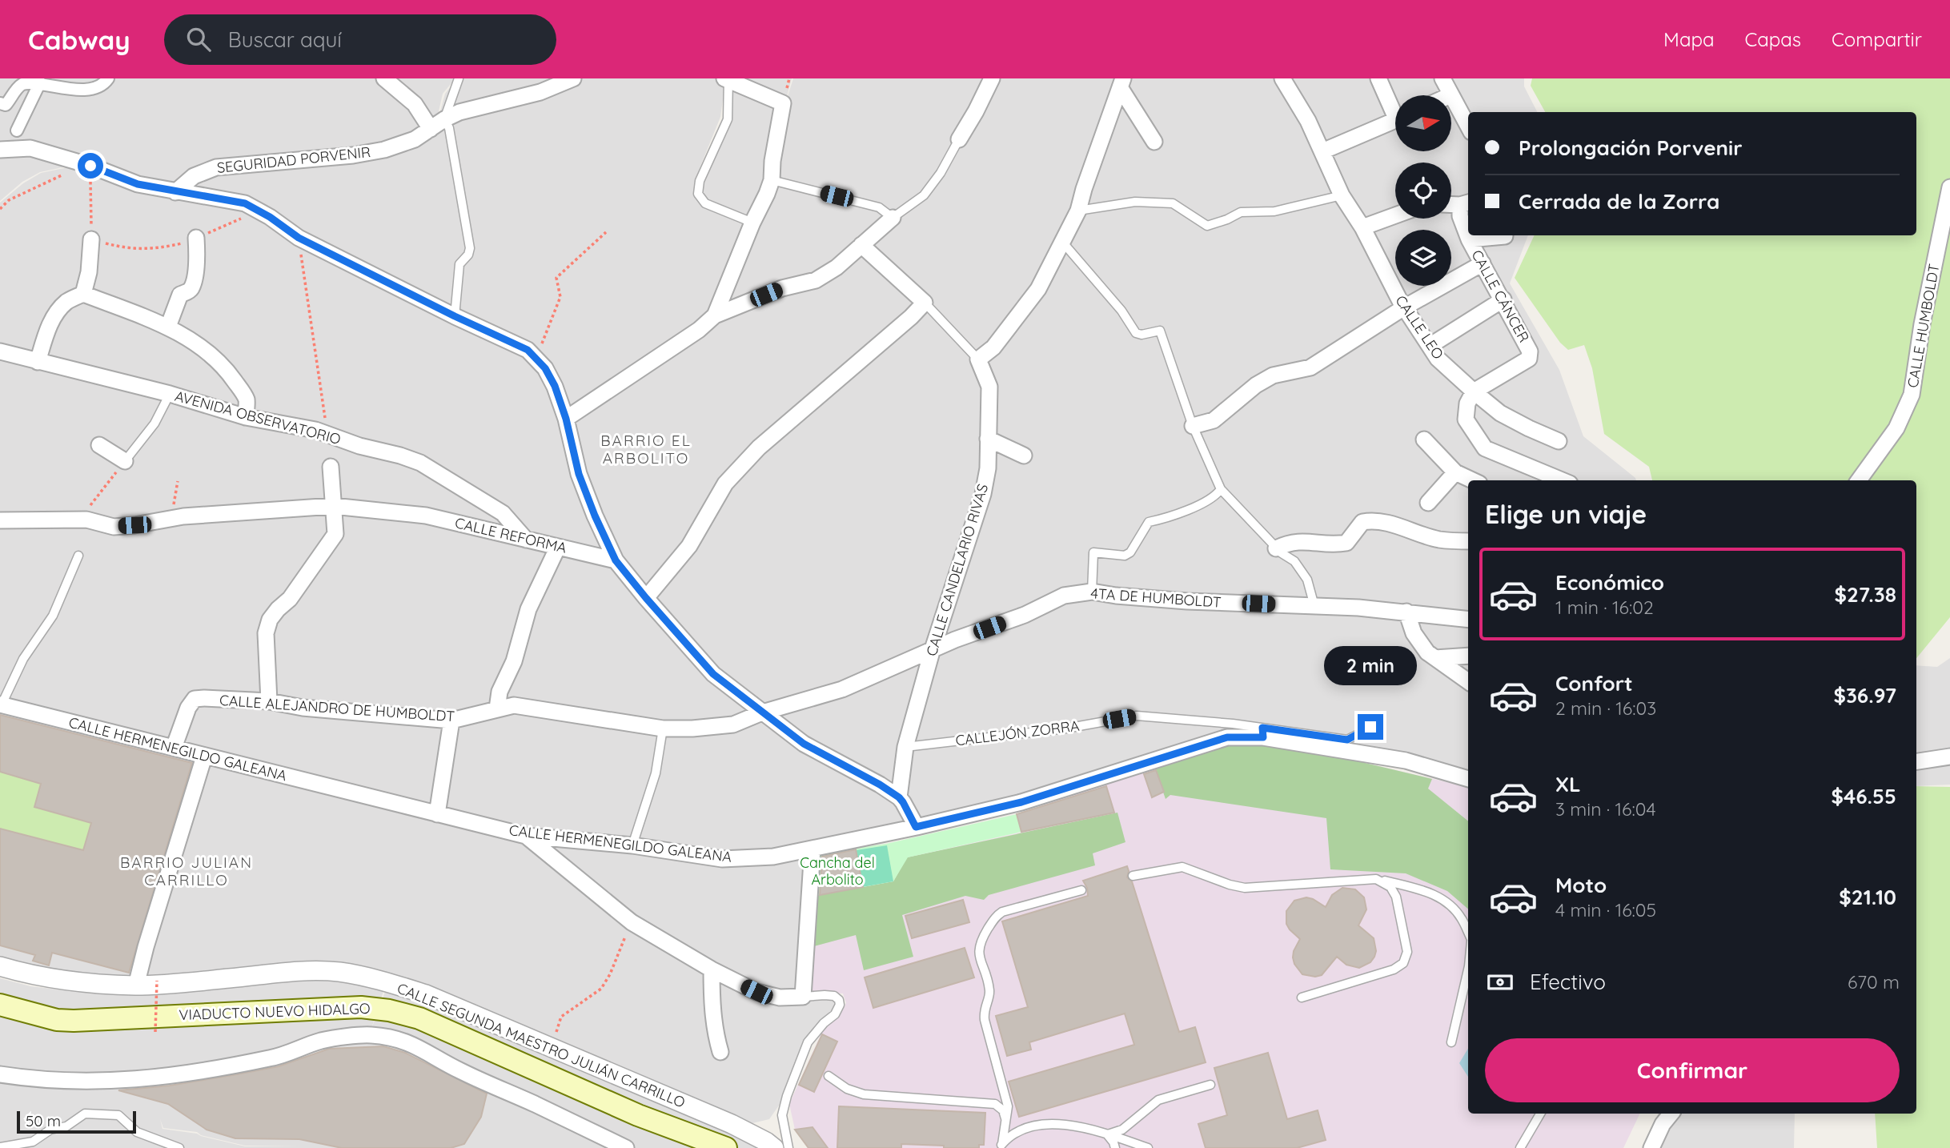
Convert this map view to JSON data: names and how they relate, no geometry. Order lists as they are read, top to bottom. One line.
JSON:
{"streets":{"main road":["VIADUCTO NUEVO HIDALGO"],"street":["SEGURIDAD PORVENIR","CALLE CÁNCER","CALLE HUMBOLDT","CALLE LEO","AVENIDA OBSERVATORIO","CALLE REFORMA","CALLE CANDELARIO RIVAS","4TA DE HUMBOLDT","CALLE ALEJANDRO DE HUMBOLDT","CALLE HERMENEGILDO GALEANA","CALLE SEGUNDA MAESTRO JULIÁN CARRILLO"],"lane":["CALLEJÓN ZORRA"]},"crossings":[["CALLE CÁNCER","CALLE LEO"],["AVENIDA OBSERVATORIO","CALLE REFORMA"],["CALLE CANDELARIO RIVAS","4TA DE HUMBOLDT"],["CALLE CANDELARIO RIVAS","CALLEJÓN ZORRA"],["4TA DE HUMBOLDT","CALLE ALEJANDRO DE HUMBOLDT"],["CALLE ALEJANDRO DE HUMBOLDT","CALLE HERMENEGILDO GALEANA"],["CALLEJÓN ZORRA","CALLE HERMENEGILDO GALEANA"]],"districts":["BARRIO EL ARBOLITO","BARRIO JULIAN CARRILLO"],"parks":["Cancha del Arbolito"],"scale_bar":"50 m","north":"right","page":{"header":"Cabway","search":"Buscar aquí","nav":["Mapa","Capas","Compartir"],"banner":["Prolongación Porvenir","Cerrada de la Zorra"],"heading":"Elige un viaje","list":[{"name":"Económico","note":"1 min · 16:02","value":"$27.38"},{"name":"Confort","note":"2 min · 16:03","value":"$36.97"},{"name":"XL","note":"3 min · 16:04","value":"$46.55"},{"name":"Moto","note":"4 min · 16:05","value":"$21.10"}],"bubble":"2 min","pay":["Efectivo","670 m"],"buttons":"Confirmar","scale":"50 m"}}
